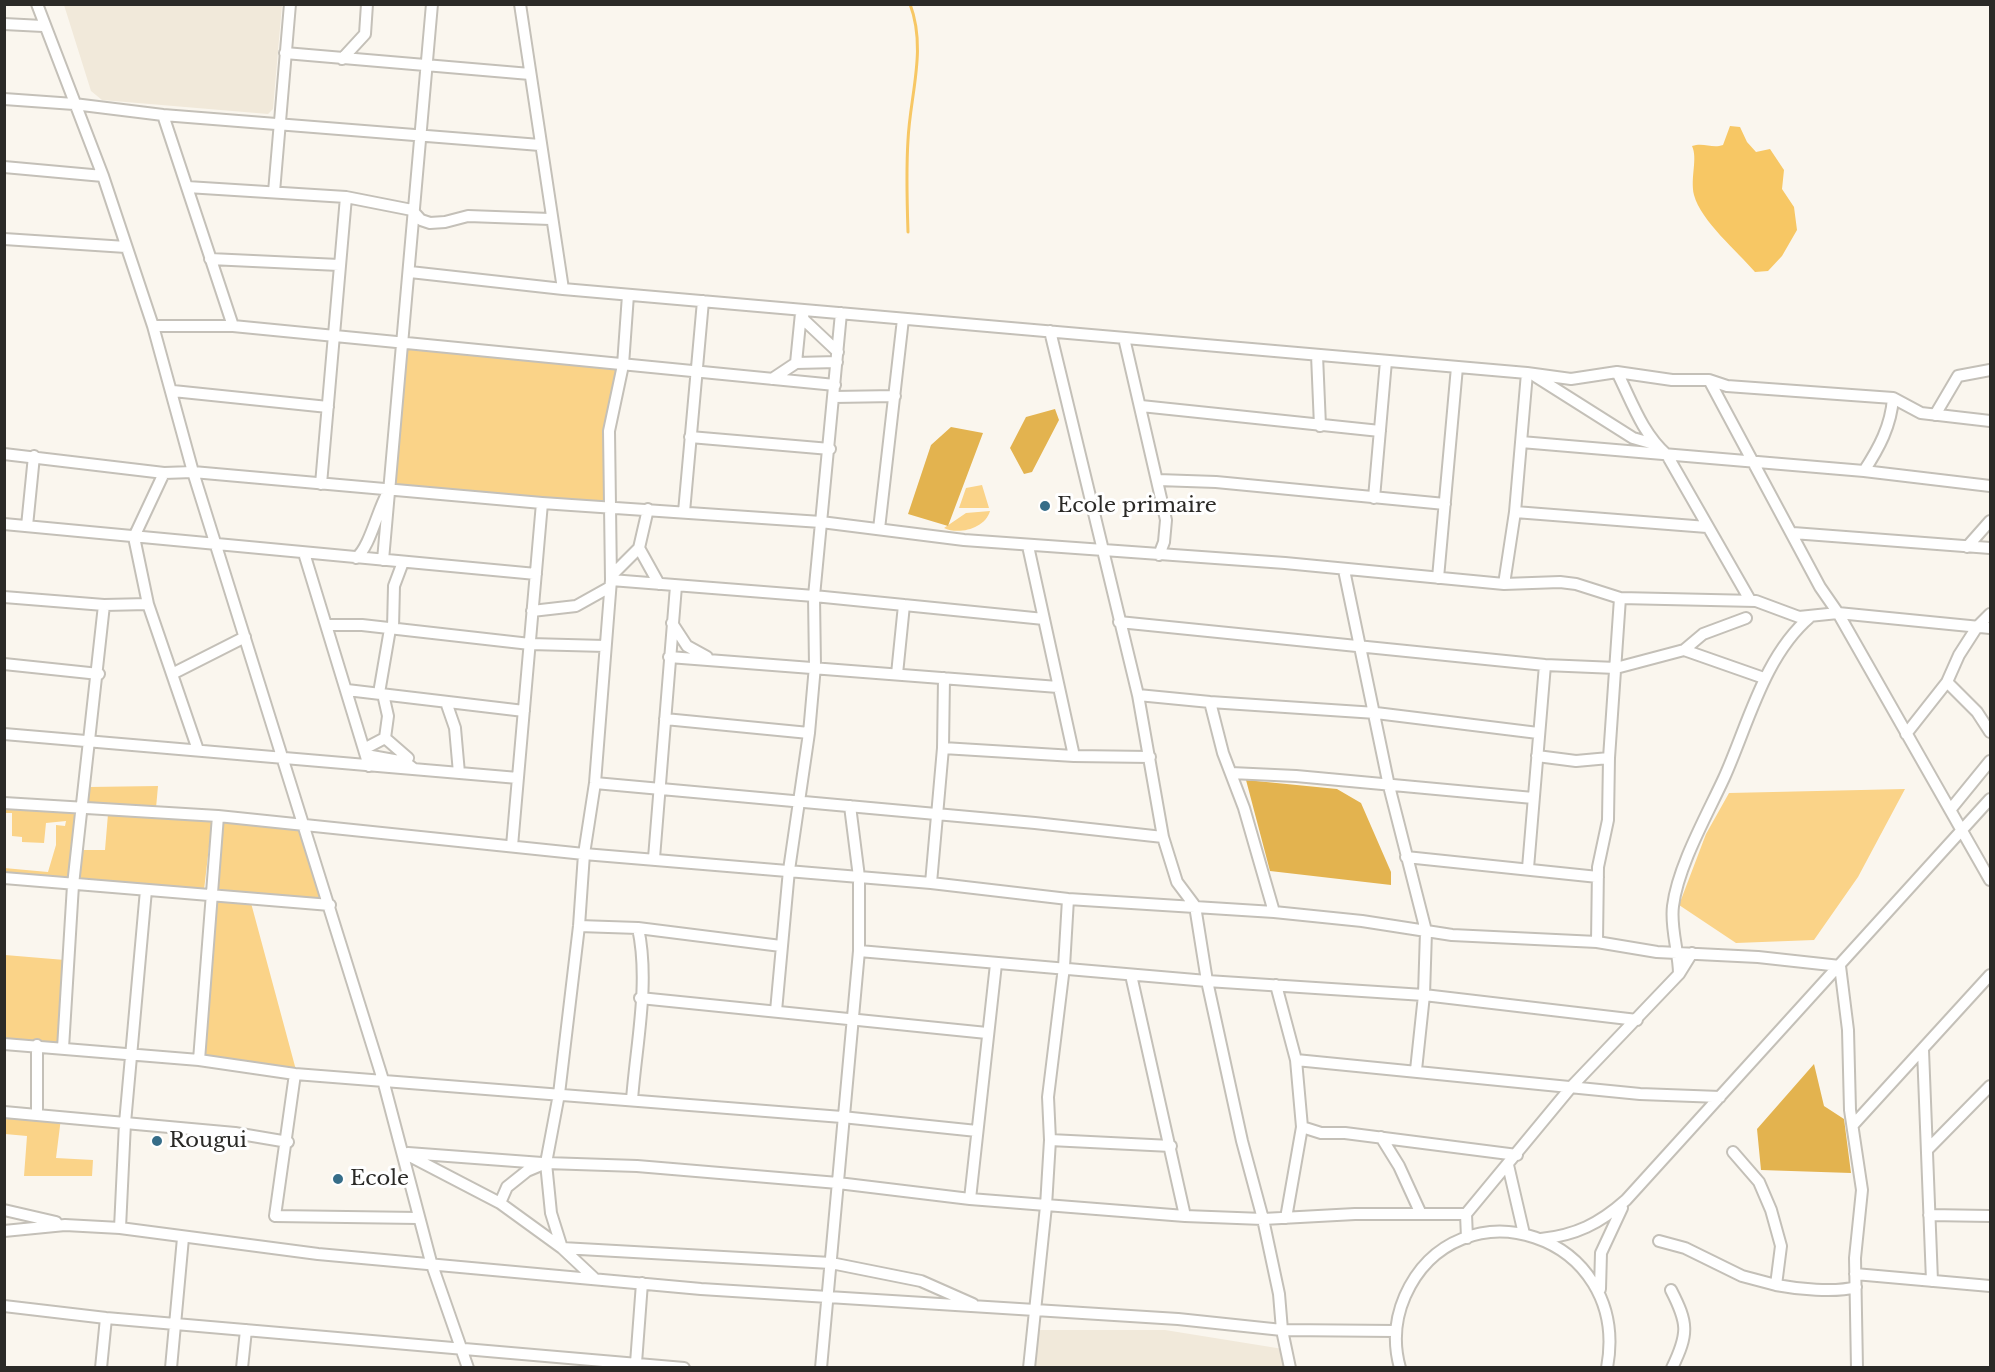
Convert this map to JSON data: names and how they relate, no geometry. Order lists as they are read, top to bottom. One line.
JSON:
{"places":["Ecole primaire","Rougui","Ecole"]}
